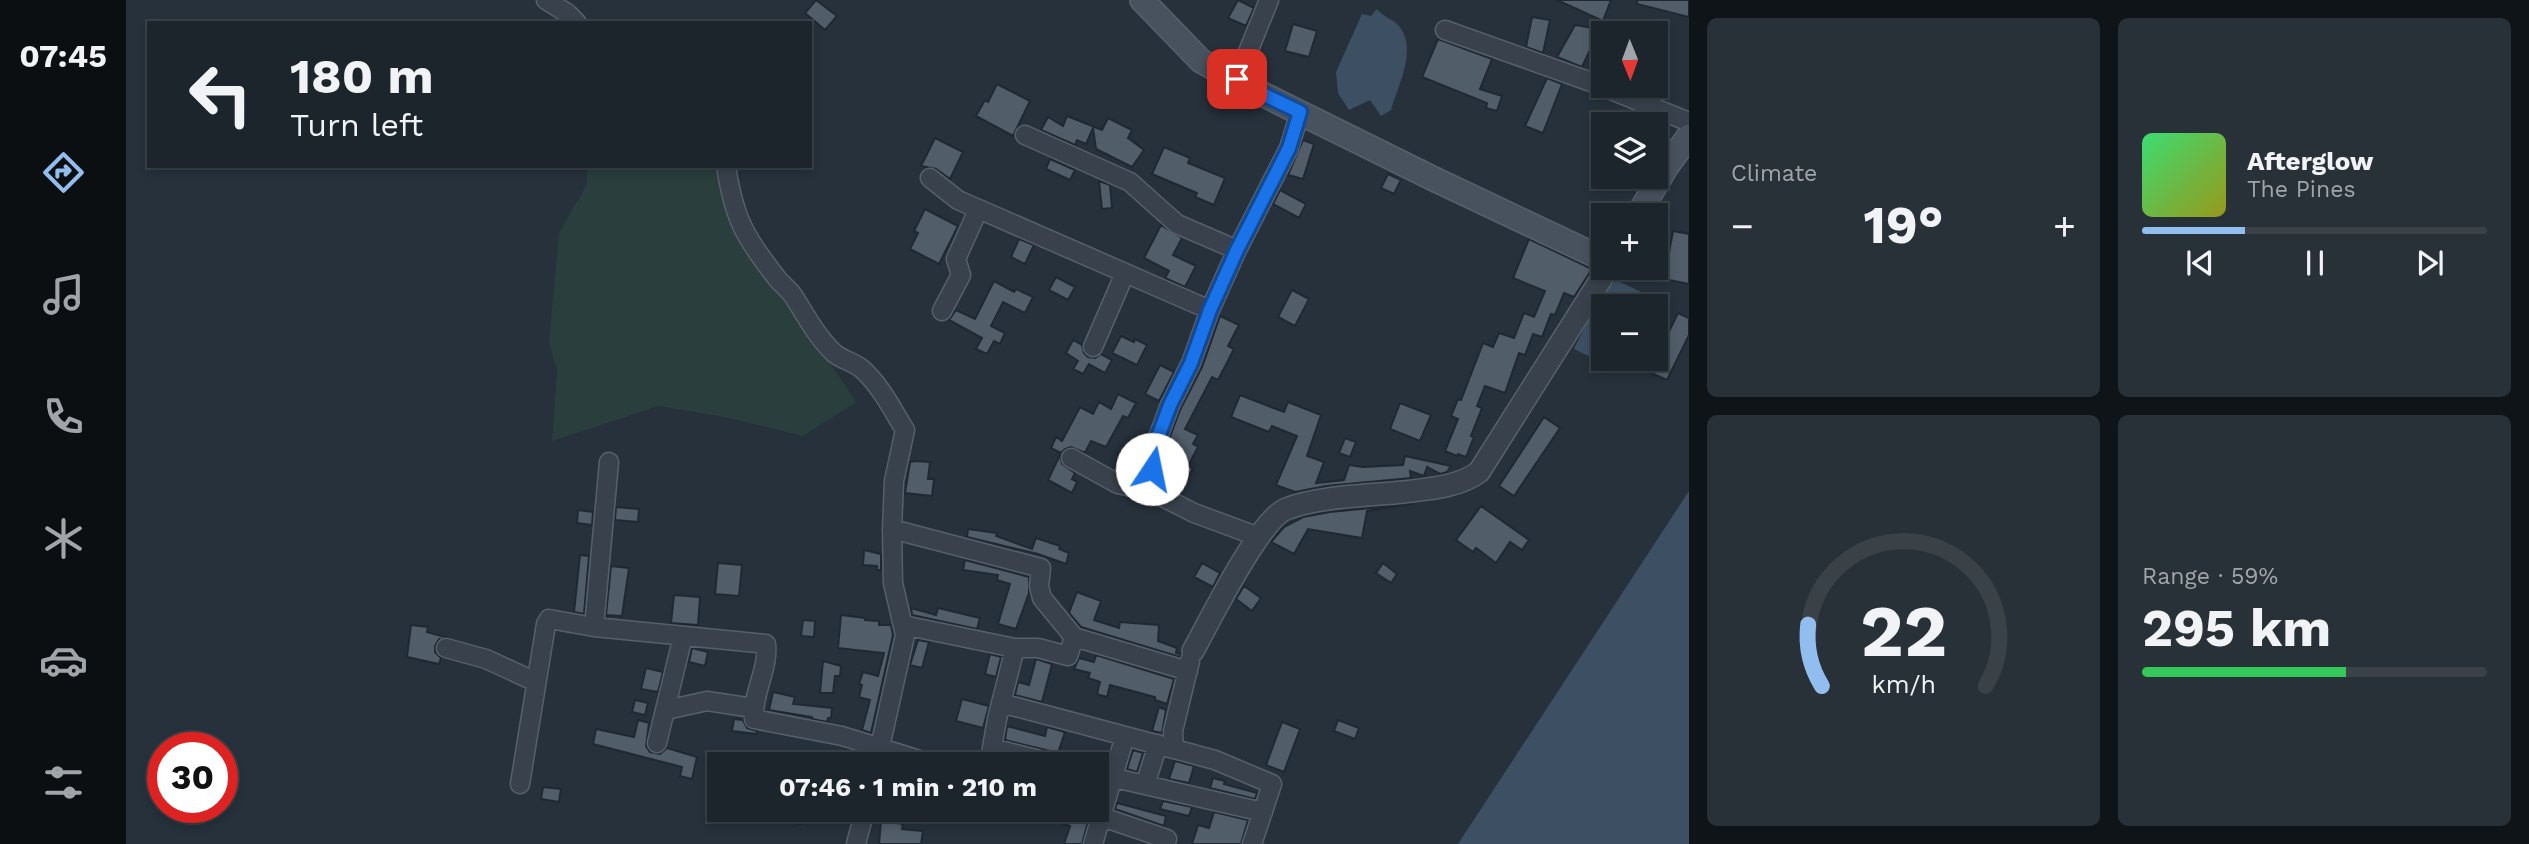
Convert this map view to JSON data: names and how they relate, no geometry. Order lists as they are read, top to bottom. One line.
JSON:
{"north":"bottom","page":{"tabs":"07:45","tile":["Climate",["Range · 59%","295 km"]],"map_buttons":["+","−"],"turn":["180 m","Turn left"],"song":["Afterglow","The Pines"],"heat":["−","19°","+"],"limit":"30","trip":"07:46 · 1 min · 210 m","gauge":["22","km/h"]}}
